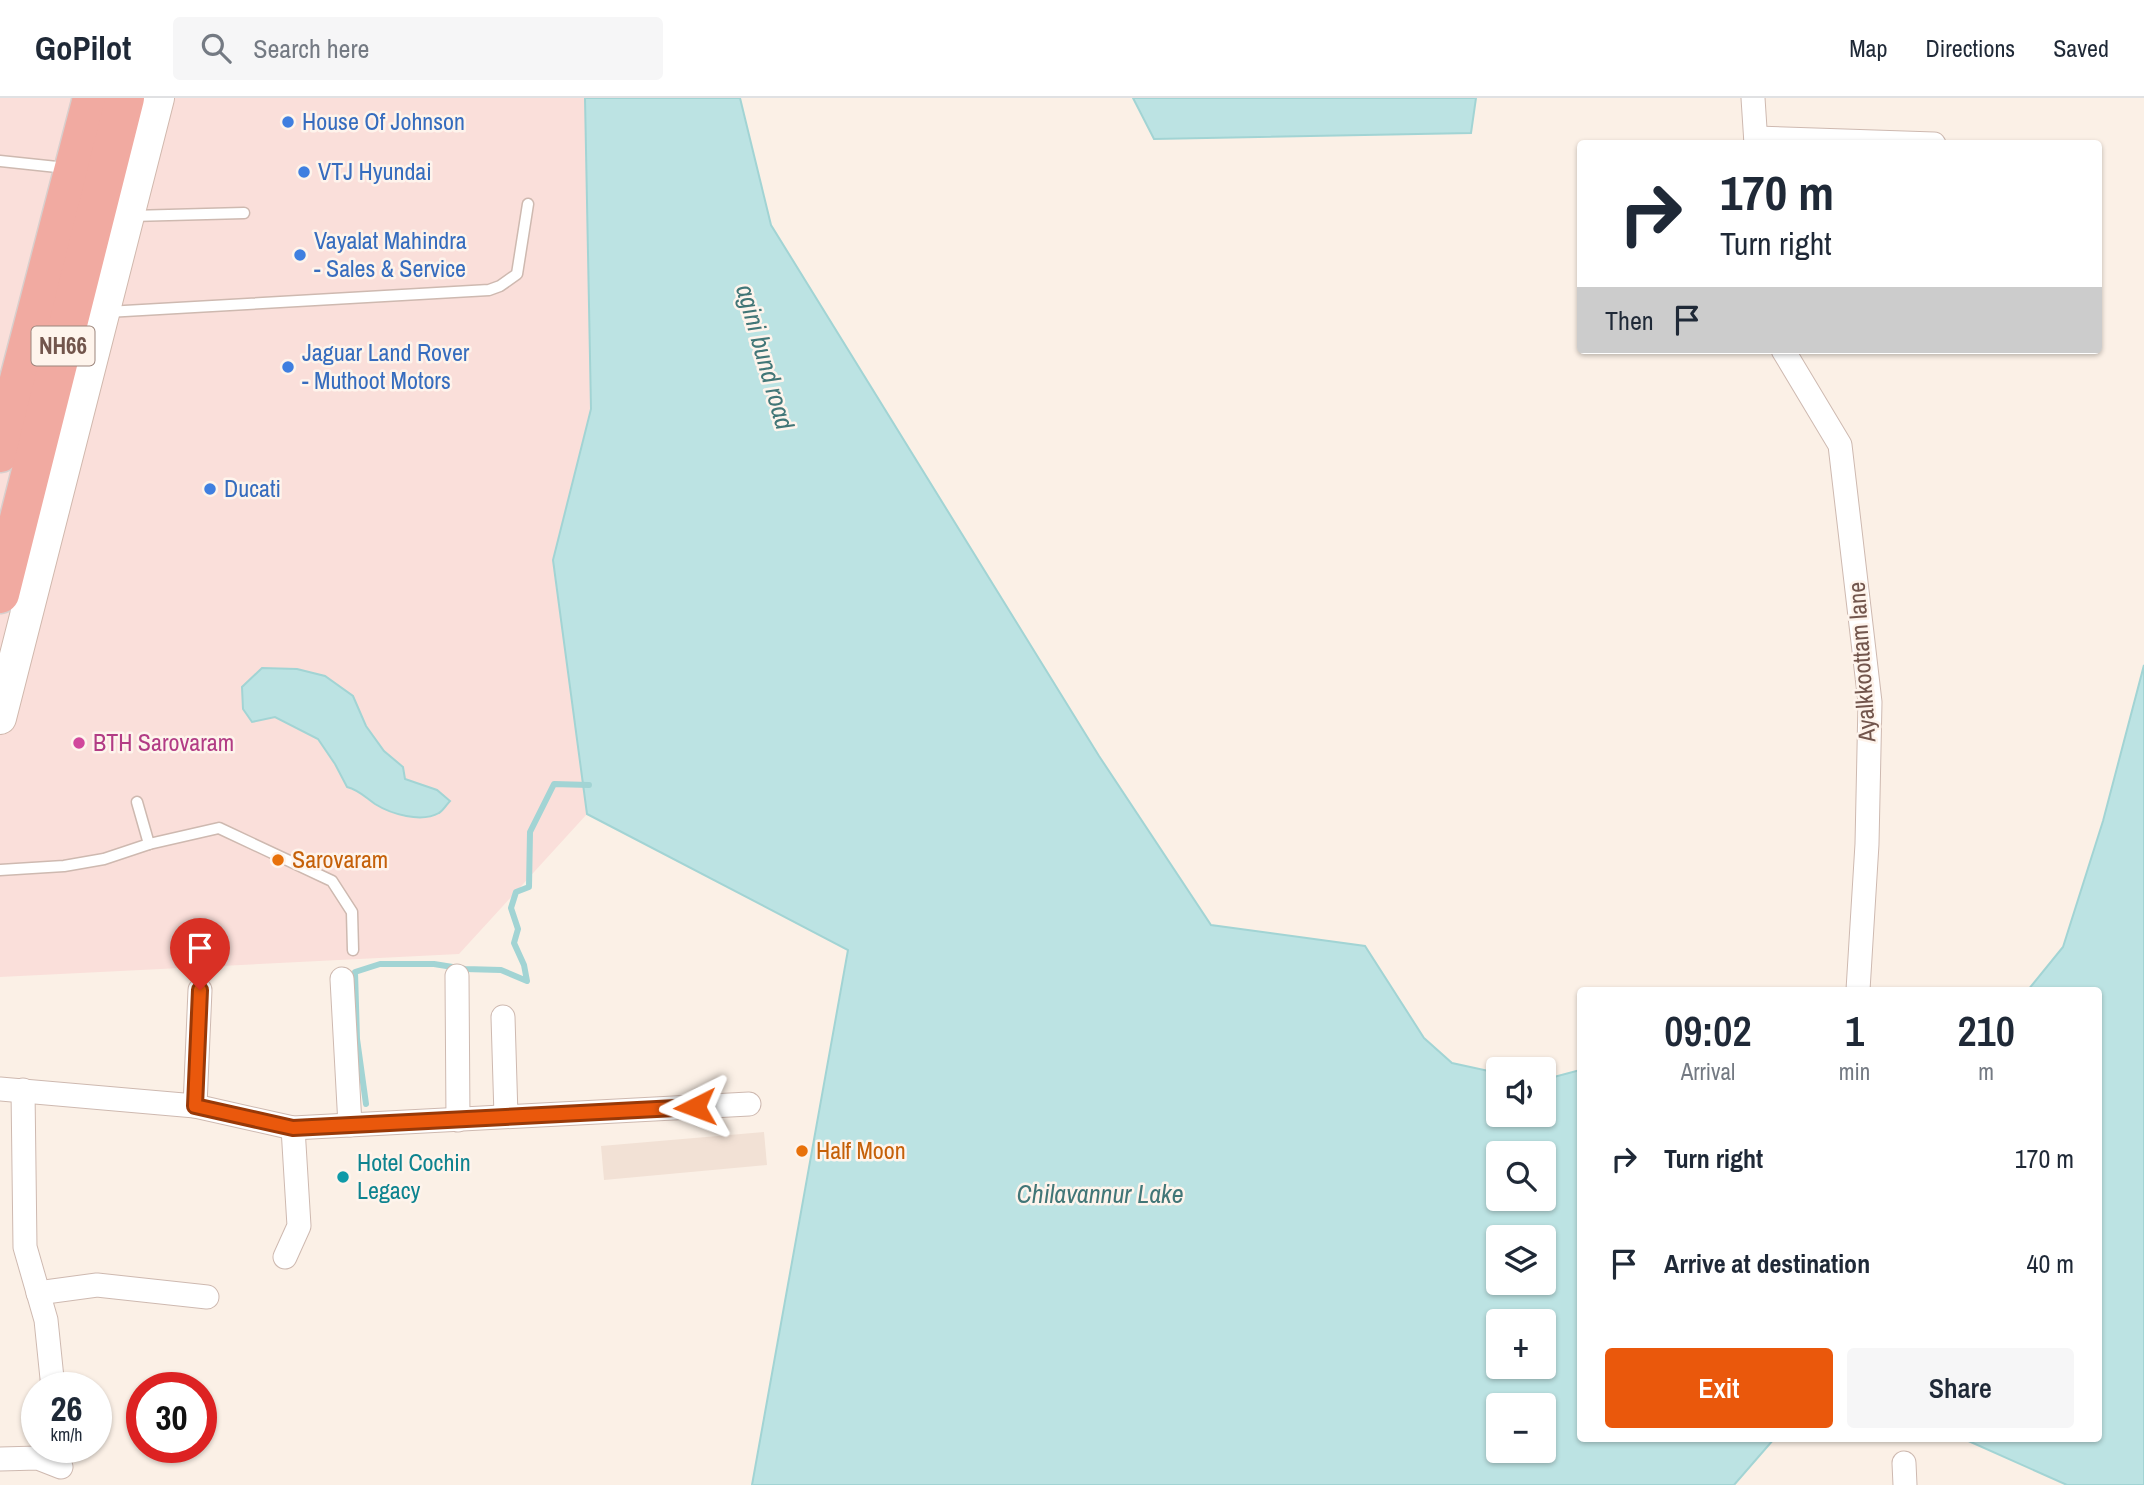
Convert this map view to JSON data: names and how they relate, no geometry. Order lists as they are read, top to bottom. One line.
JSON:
{"streets":{"highway":["NH66"],"street":["Ayalkkoottam lane"]},"water":["agini bund road","Chilavannur Lake"],"places":["House Of Johnson","VTJ Hyundai","Vayalat Mahindra - Sales & Service","Jaguar Land Rover - Muthoot Motors","Ducati","BTH Sarovaram","Sarovaram","Half Moon","Hotel Cochin Legacy"],"page":{"header":"GoPilot","search":"Search here","nav":["Map","Directions","Saved"],"turn":["170 m","Turn right"],"then":"Then","eta":["09:02","Arrival","1","min","210","m"],"map_buttons":["+","−"],"list":[{"name":"Turn right","value":"170 m"},{"name":"Arrive at destination","value":"40 m"}],"buttons":["Exit","Share"],"speed":"26 km/h","limit":"30"}}
